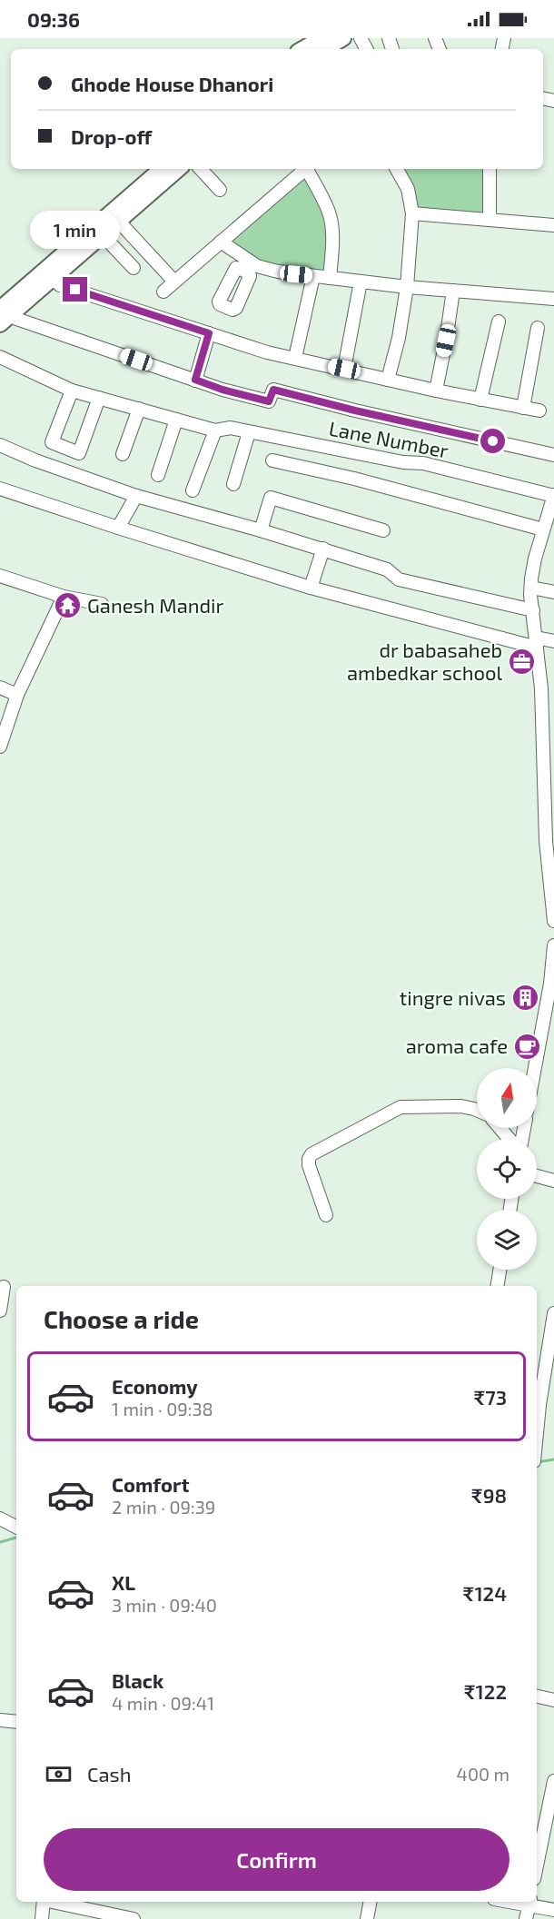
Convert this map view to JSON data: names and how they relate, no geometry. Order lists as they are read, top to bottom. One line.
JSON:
{"streets":{"street":["Lane Number"]},"places":{"temple":["Ganesh Mandir"],"office":["dr babasaheb ambedkar school"],"building":["tingre nivas"],"cafe":["aroma cafe"]},"north":"top","page":{"status":"09:36","banner":["Ghode House Dhanori","Drop-off"],"bubble":"1 min","heading":"Choose a ride","list":[{"name":"Economy","note":"1 min · 09:38","value":"₹73"},{"name":"Comfort","note":"2 min · 09:39","value":"₹98"},{"name":"XL","note":"3 min · 09:40","value":"₹124"},{"name":"Black","note":"4 min · 09:41","value":"₹122"}],"pay":["Cash","400 m"],"buttons":"Confirm"}}
